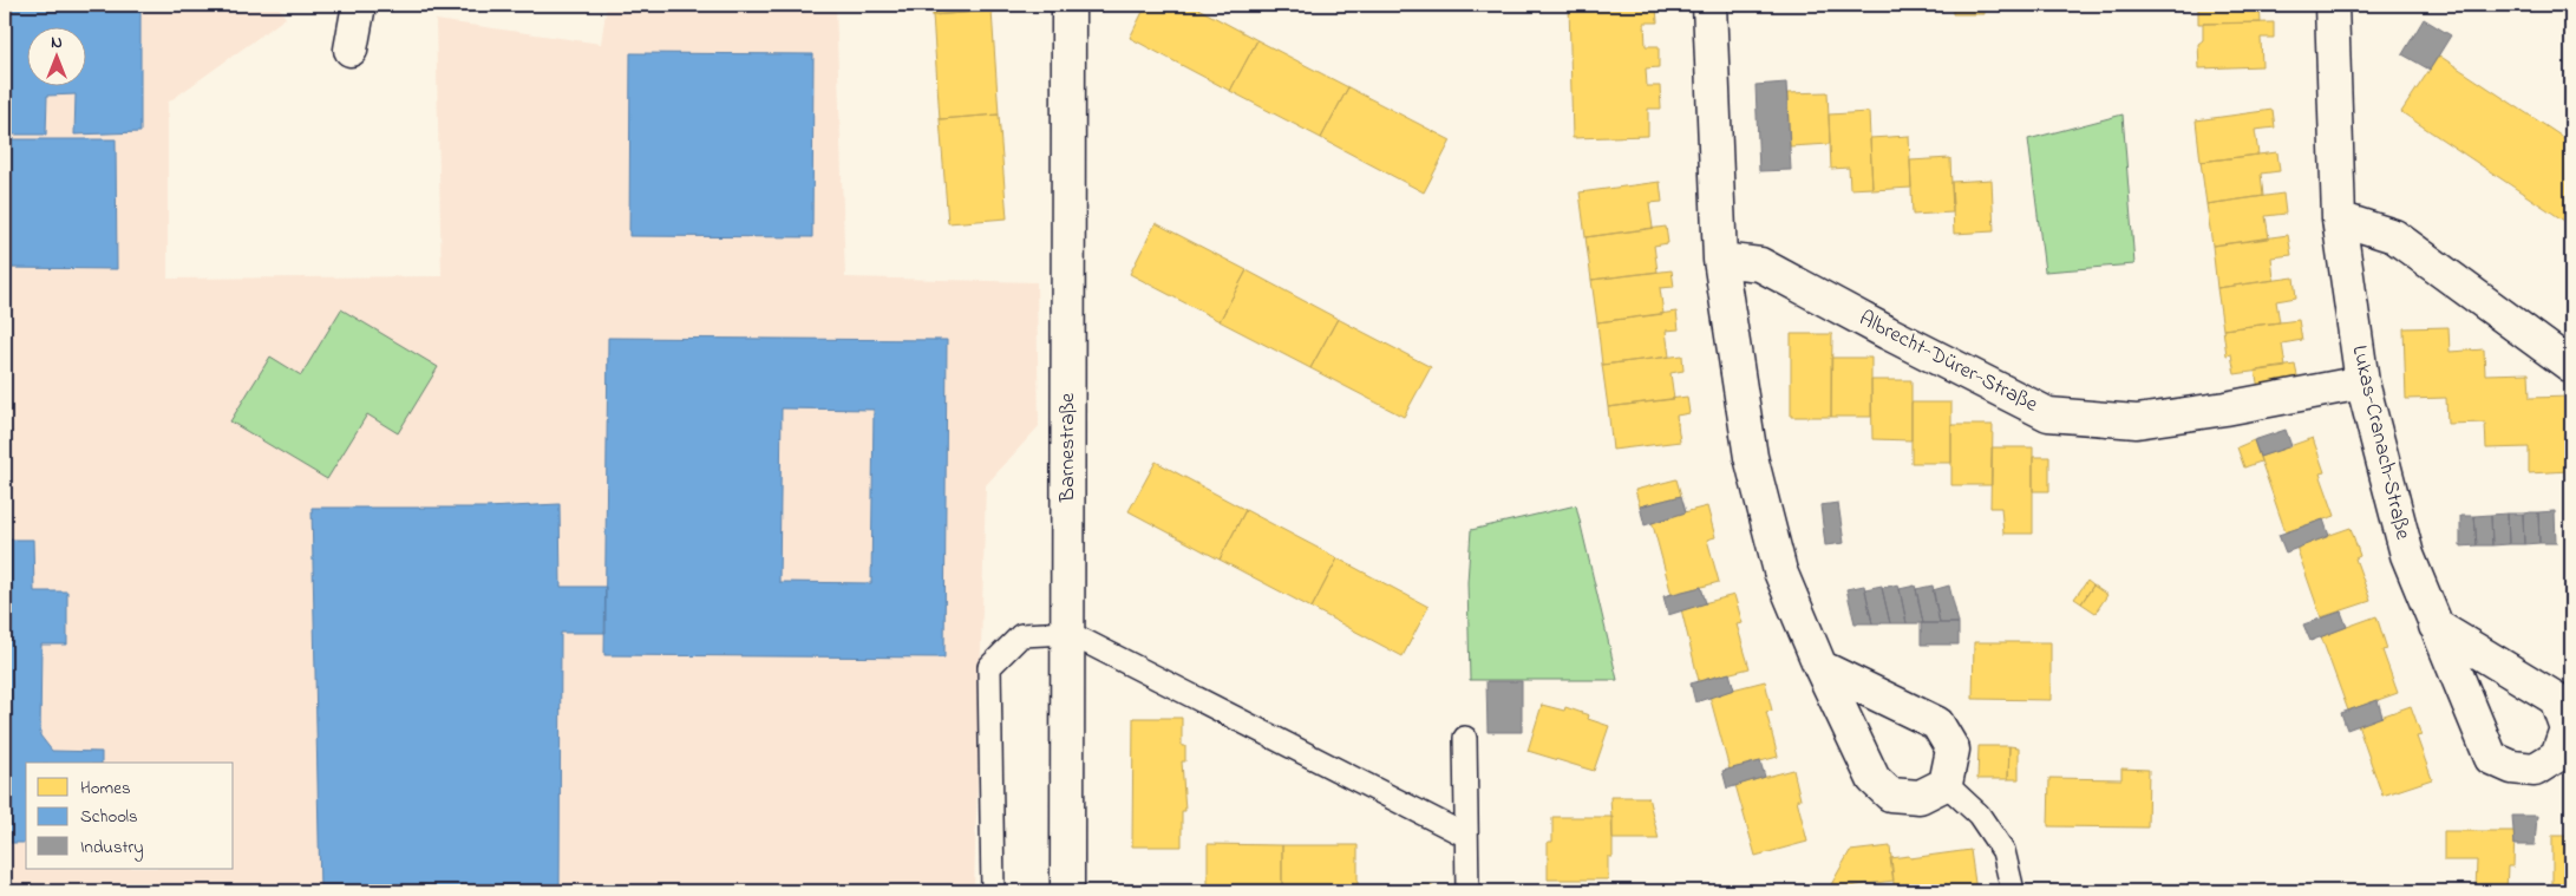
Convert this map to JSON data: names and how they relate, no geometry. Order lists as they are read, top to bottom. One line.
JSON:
{"streets":{"street":["Albrecht-Dürer-Straße","Lukas-Cranach-Straße","Barnestraße"]},"crossings":[["Albrecht-Dürer-Straße","Lukas-Cranach-Straße"]],"legend":["Homes","Schools","Industry"],"north":"top"}
